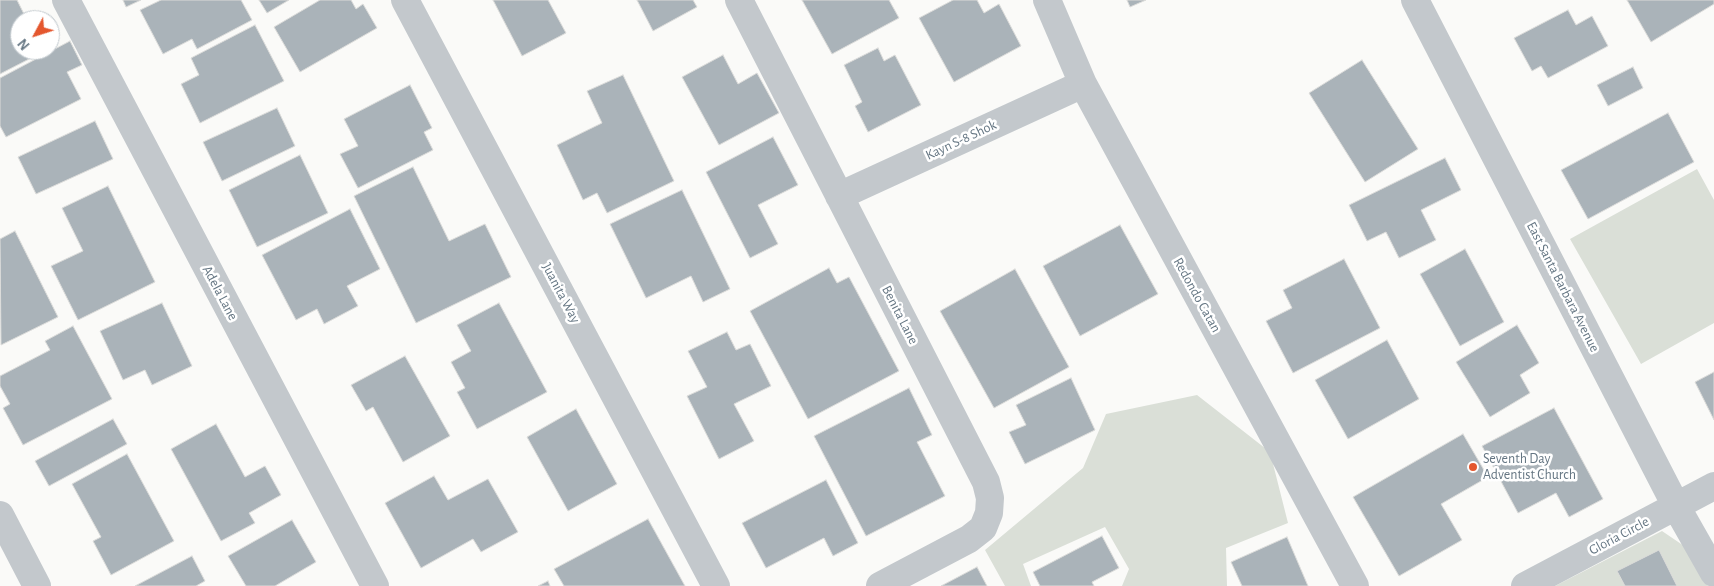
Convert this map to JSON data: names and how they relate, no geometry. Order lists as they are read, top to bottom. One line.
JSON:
{"streets":{"street":["Kayn S-8 Shok","East Santa Barbara Avenue","Adela Lane","Juanita Way","Redondo Catan","Benita Lane","Gloria Circle"]},"crossings":[["Kayn S-8 Shok","Redondo Catan"],["Kayn S-8 Shok","Benita Lane"],["East Santa Barbara Avenue","Gloria Circle"]],"places":["Seventh Day Adventist Church"],"north":"bottom left"}
